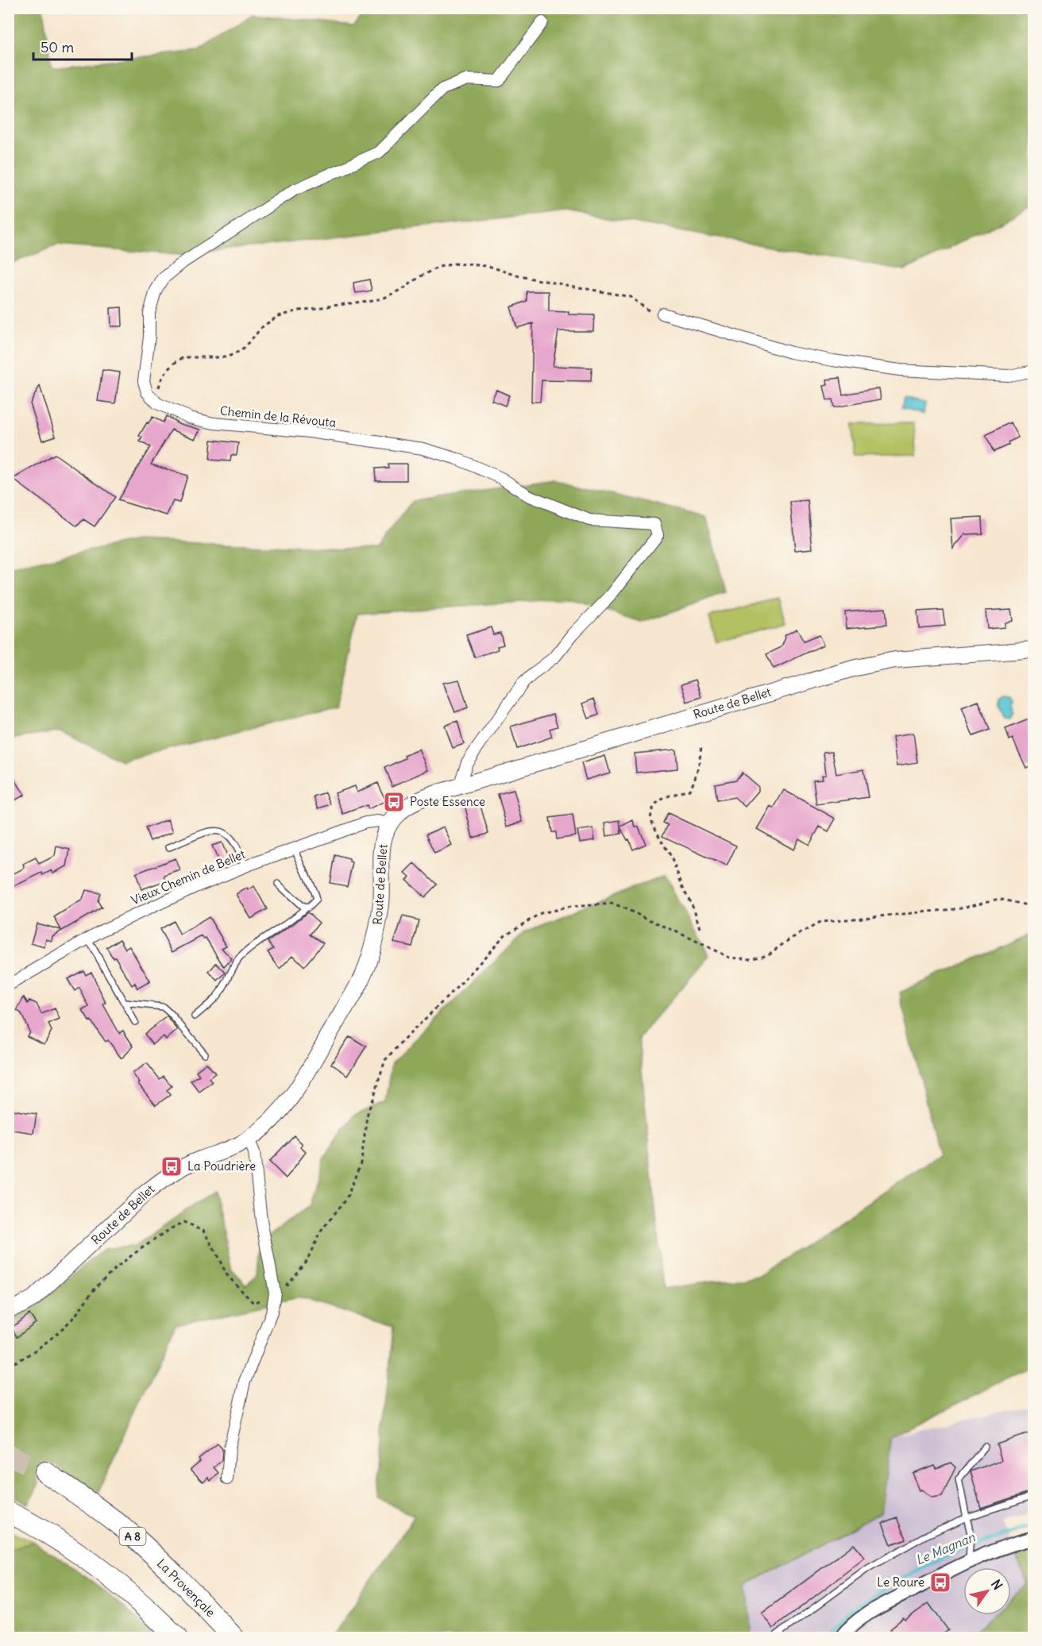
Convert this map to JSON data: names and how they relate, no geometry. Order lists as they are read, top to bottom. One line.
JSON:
{"streets":{"highway":["A 8","La Provençale"],"main road":["Route de Bellet"],"street":["Chemin de la Révouta","Vieux Chemin de Bellet"]},"crossings":[["Chemin de la Révouta","Route de Bellet"],["Route de Bellet","Vieux Chemin de Bellet"]],"water":["Le Magnan"],"places":{"bus stop":["Poste Essence","La Poudrière","Le Roure"]},"scale_bar":"50 m","north":"top right"}
